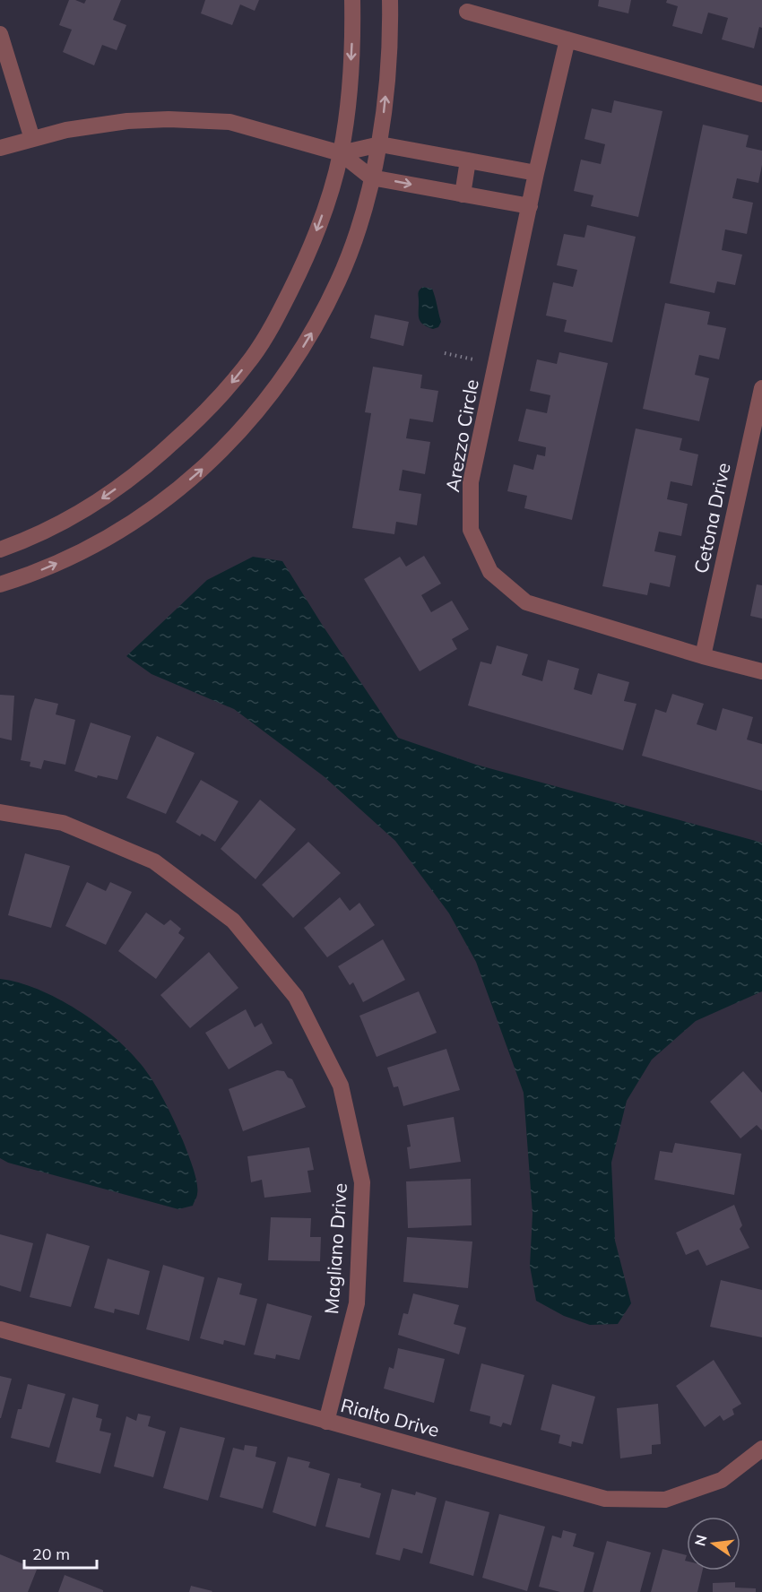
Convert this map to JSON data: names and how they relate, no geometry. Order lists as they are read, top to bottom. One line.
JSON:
{"streets":{"street":["Arezzo Circle","Cetona Drive","Magliano Drive","Rialto Drive"]},"crossings":[["Arezzo Circle","Cetona Drive"],["Magliano Drive","Rialto Drive"]],"scale_bar":"20 m","north":"left"}
